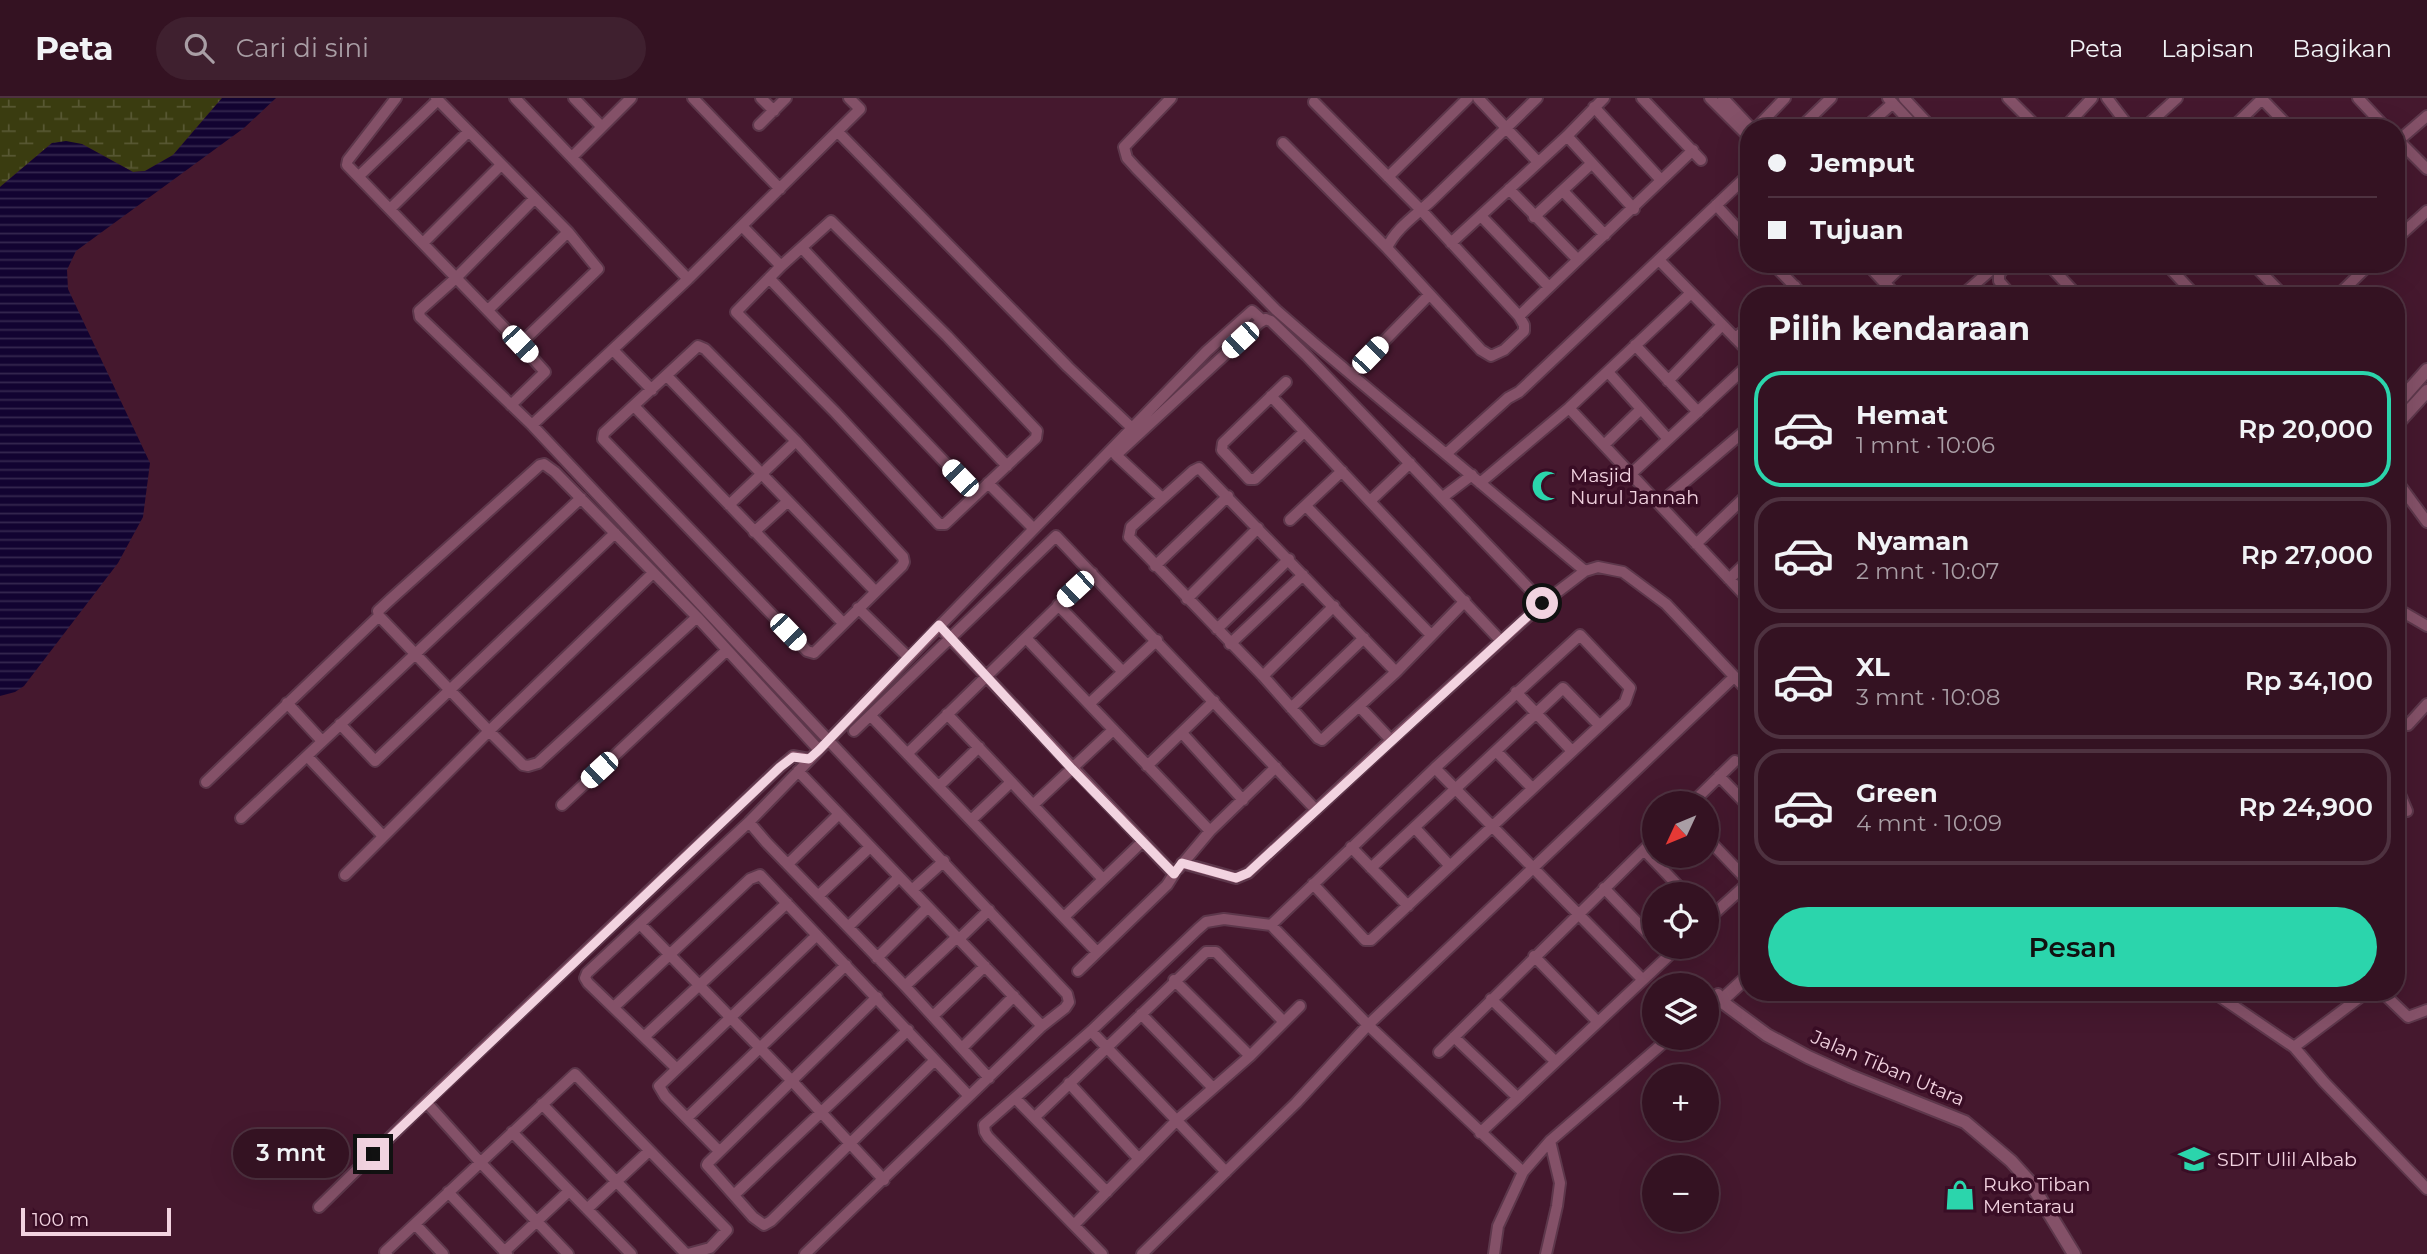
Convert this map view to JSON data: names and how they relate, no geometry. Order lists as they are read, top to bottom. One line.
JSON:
{"streets":{"street":["Jalan Tiban Utara"]},"places":{"mosque":["Masjid Nurul Jannah"],"school or university":["SDIT Ulil Albab"],"shop":["Ruko Tiban Mentarau"]},"scale_bar":"100 m","north":"bottom left","page":{"header":"Peta","search":"Cari di sini","nav":["Peta","Lapisan","Bagikan"],"banner":["Jemput","Tujuan"],"heading":"Pilih kendaraan","list":[{"name":"Hemat","note":"1 mnt · 10:06","value":"Rp 20,000"},{"name":"Nyaman","note":"2 mnt · 10:07","value":"Rp 27,000"},{"name":"XL","note":"3 mnt · 10:08","value":"Rp 34,100"},{"name":"Green","note":"4 mnt · 10:09","value":"Rp 24,900"}],"map_buttons":["+","−"],"buttons":"Pesan","bubble":"3 mnt","scale":"100 m"}}
